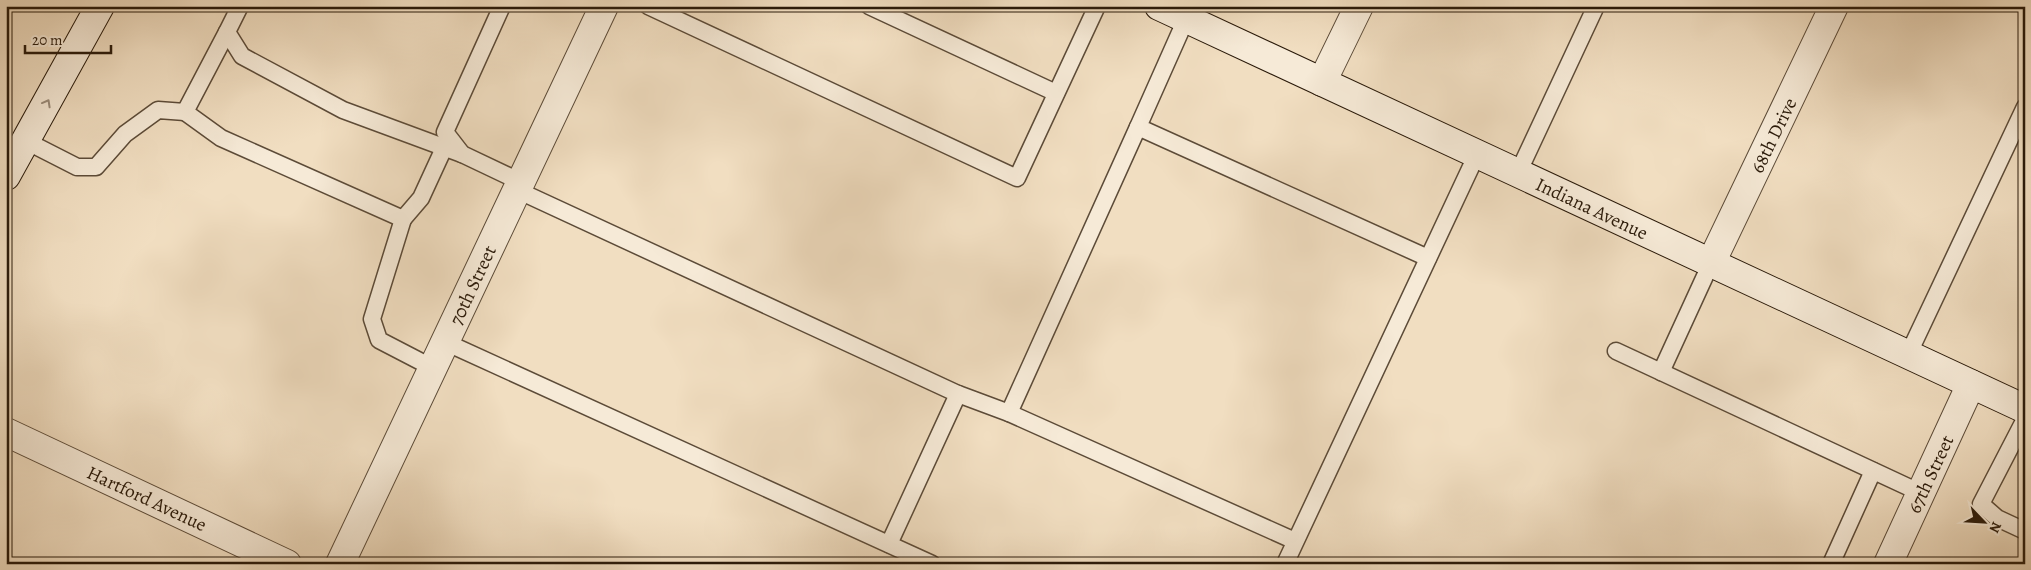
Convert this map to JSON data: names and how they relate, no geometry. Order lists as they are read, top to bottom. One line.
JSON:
{"streets":{"street":["68th Drive","Indiana Avenue","70th Street","67th Street","Hartford Avenue"]},"crossings":[["68th Drive","Indiana Avenue"],["Indiana Avenue","67th Street"]],"scale_bar":"20 m","north":"bottom right"}
